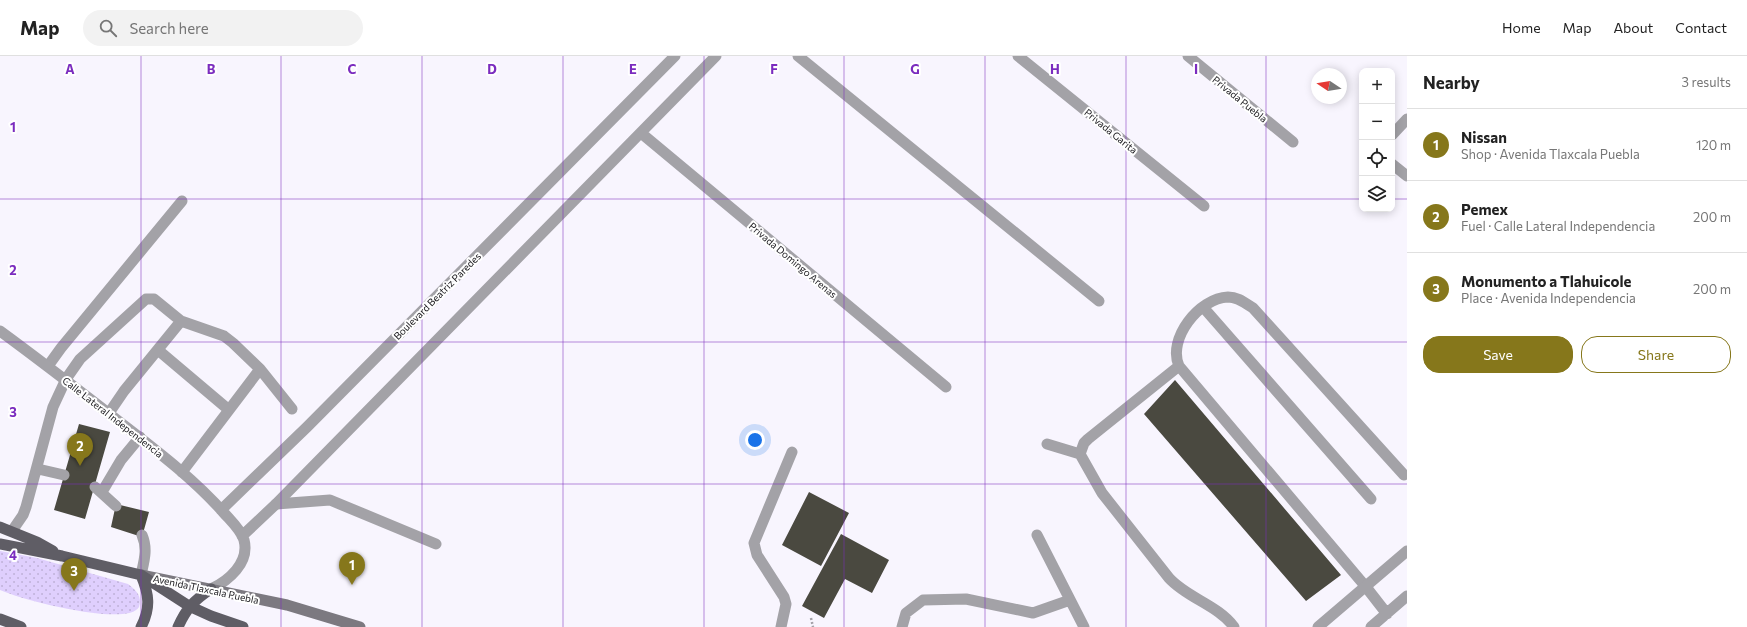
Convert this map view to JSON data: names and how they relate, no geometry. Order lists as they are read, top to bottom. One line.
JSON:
{"streets":{"main road":["Avenida Tlaxcala Puebla"],"street":["Privada Puebla","Privada Garita","Privada Domingo Arenas","Boulevard Beatriz Paredes","Calle Lateral Independencia"]},"crossings":[["Boulevard Beatriz Paredes","Calle Lateral Independencia"]],"north":"left","page":{"header":"Map","search":"Search here","nav":["Home","Map","About","Contact"],"heading":["Nearby","3 results"],"map_buttons":["+","−"],"list":[{"mark":"1","name":"Nissan","note":"Shop · Avenida Tlaxcala Puebla","value":"120 m"},{"mark":"2","name":"Pemex","note":"Fuel · Calle Lateral Independencia","value":"200 m"},{"mark":"3","name":"Monumento a Tlahuicole","note":"Place · Avenida Independencia","value":"200 m"}],"buttons":["Save","Share"],"pins":["2","1","3"]},"grid":{"columns":["A","B","C","D","E","F","G","H","I"],"rows":["1","2","3","4"]}}
